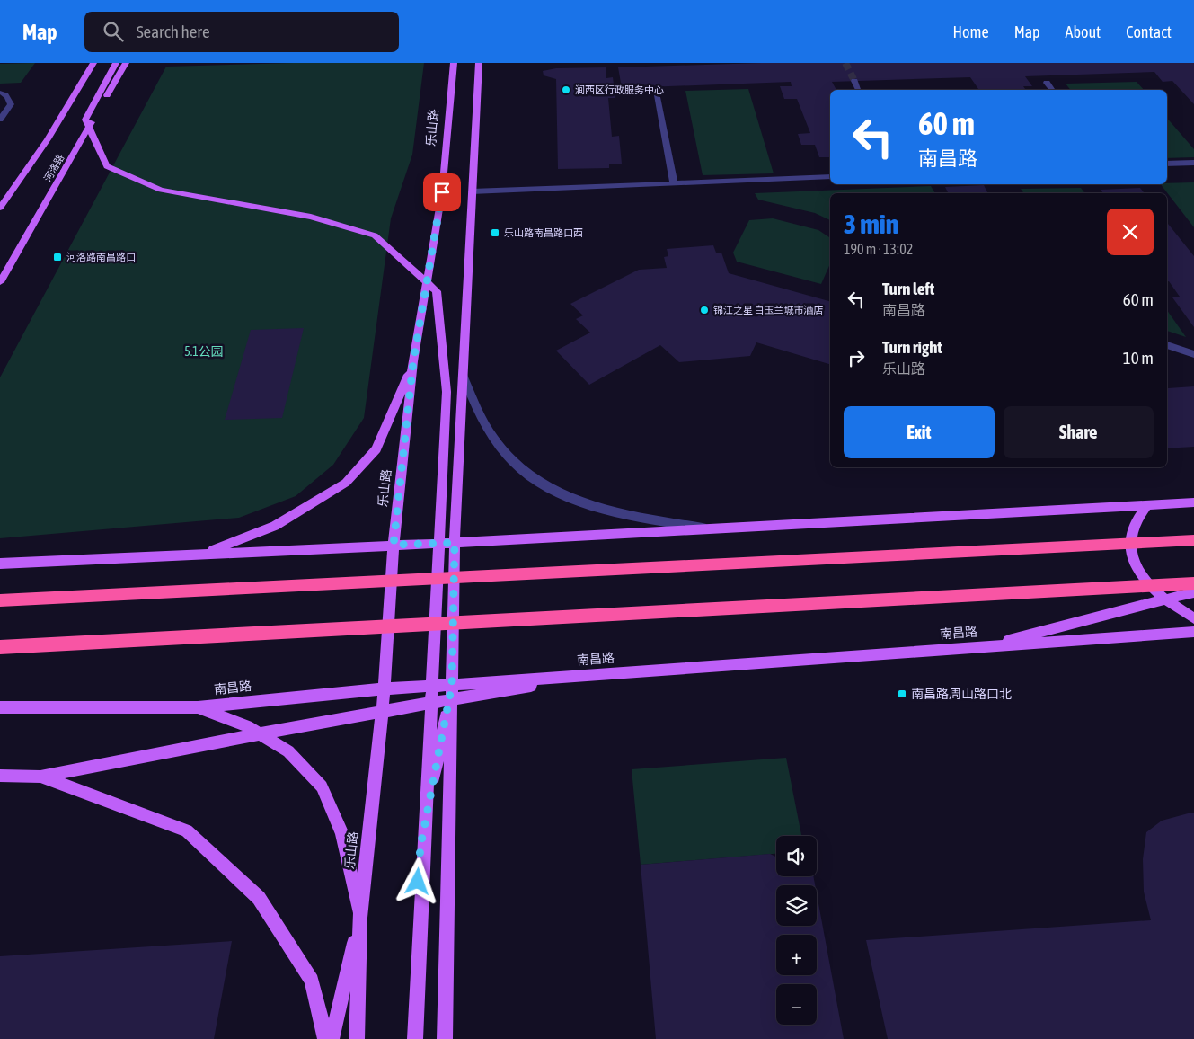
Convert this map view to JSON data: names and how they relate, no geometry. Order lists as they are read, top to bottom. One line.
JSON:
{"streets":{"main road":["乐山路","河洛路","南昌路"]},"crossings":[["乐山路","南昌路"]],"parks":["5.1公园"],"places":{"other":["涧西区行政服务中心","锦江之星 白玉兰城市酒店"],"transit":["乐山路南昌路口西","河洛路南昌路口","南昌路周山路口北"]},"page":{"header":"Map","search":"Search here","nav":["Home","Map","About","Contact"],"turn":["60 m","南昌路"],"heading":["3 min","190 m · 13:02"],"list":[{"name":"Turn left","note":"南昌路","value":"60 m"},{"name":"Turn right","note":"乐山路","value":"10 m"}],"buttons":["Exit","Share"],"map_buttons":["+","−"]}}
